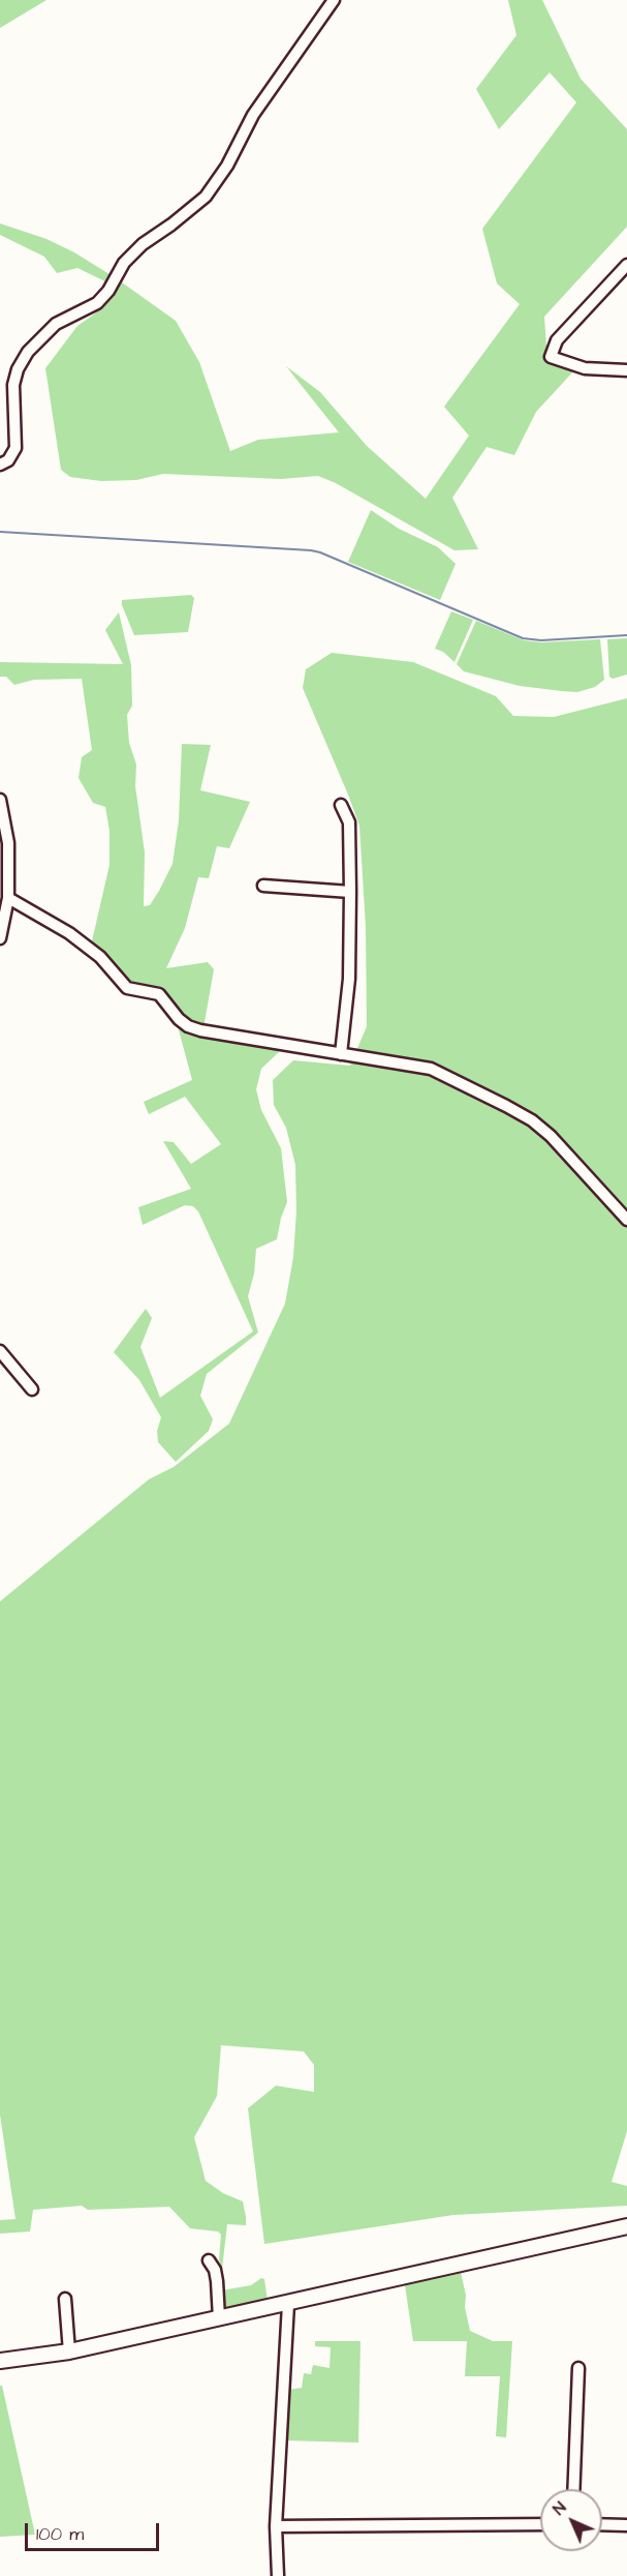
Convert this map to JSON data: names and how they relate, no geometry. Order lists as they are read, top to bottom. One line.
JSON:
{"scale_bar":"100 m","north":"top left"}
